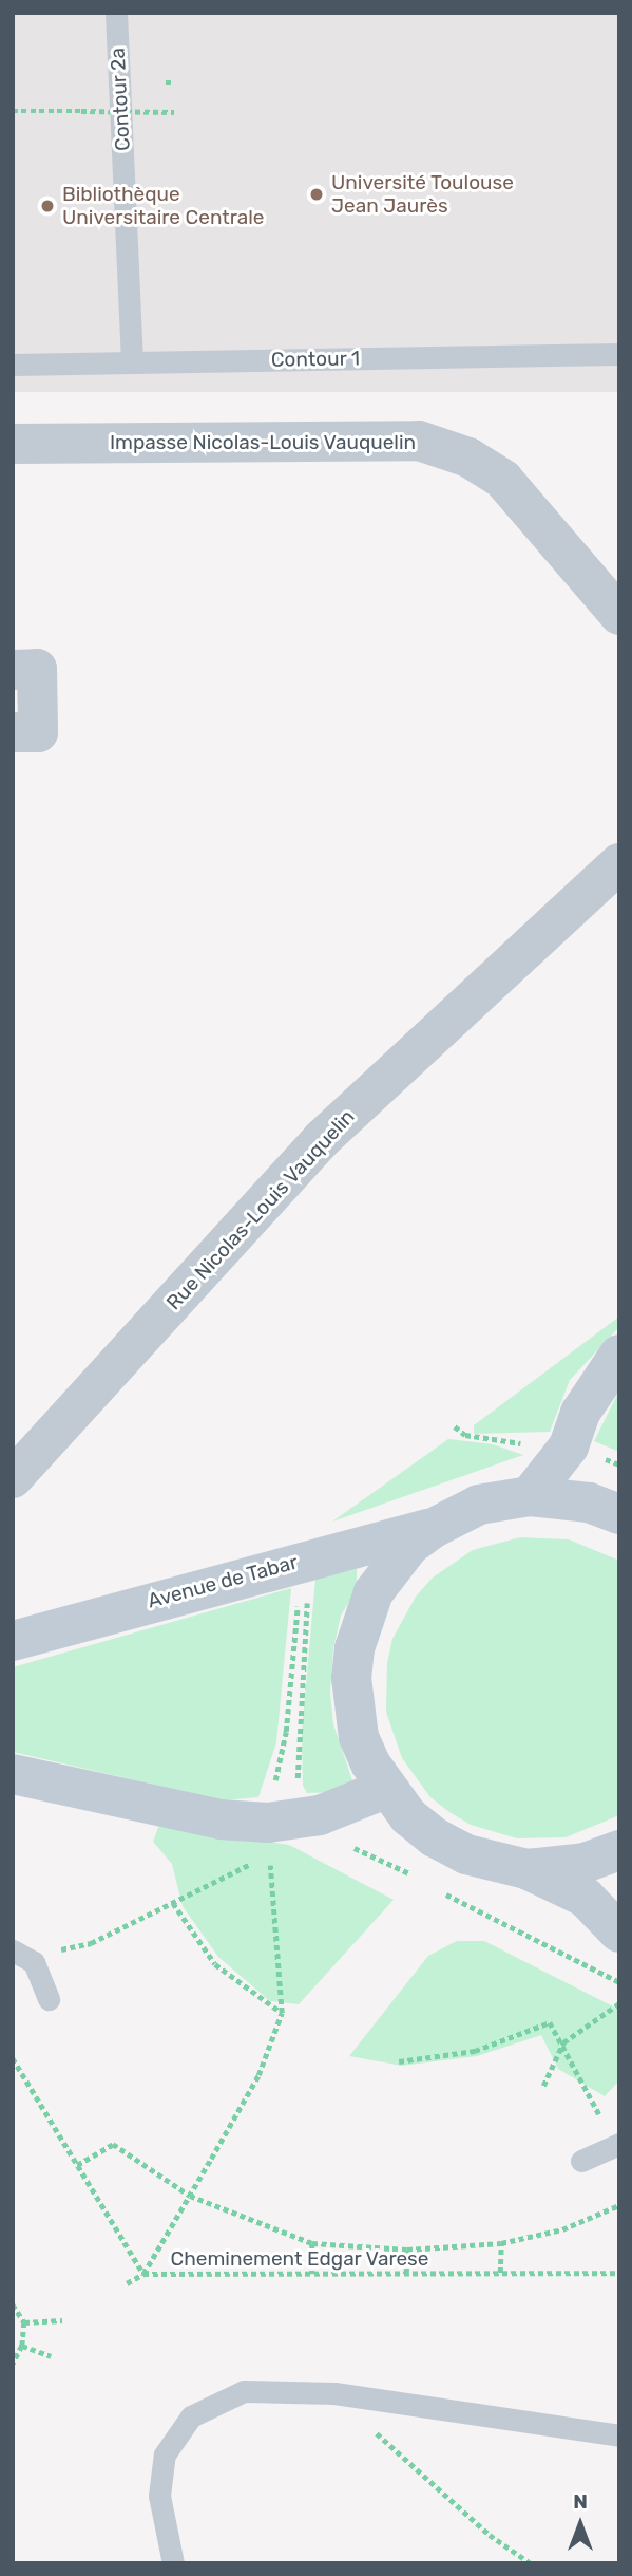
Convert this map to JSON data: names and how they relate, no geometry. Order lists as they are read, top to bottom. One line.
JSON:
{"streets":{"main road":["Avenue de Tabar"],"street":["Impasse Nicolas-Louis Vauquelin","Rue Nicolas-Louis Vauquelin"],"lane":["Contour 2a","Contour 1"],"path":["Cheminement Edgar Varese"]},"crossings":[["Contour 2a","Contour 1"]],"places":["Université Toulouse Jean Jaurès","Bibliothèque Universitaire Centrale"],"north":"top"}
